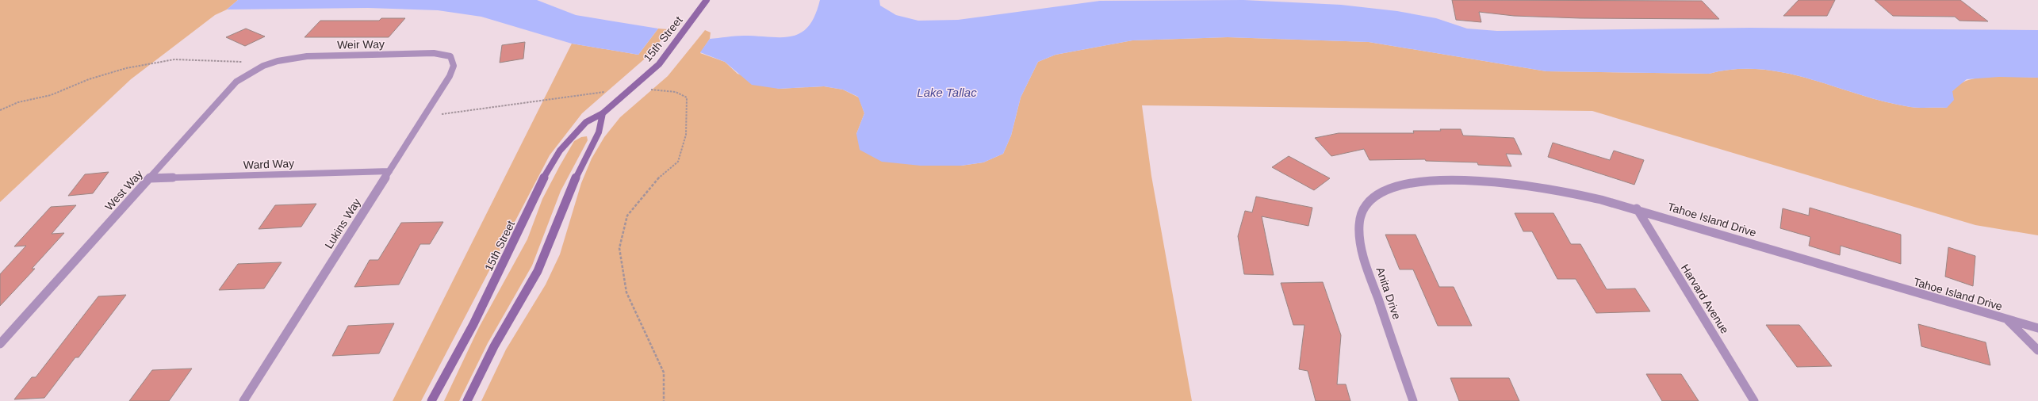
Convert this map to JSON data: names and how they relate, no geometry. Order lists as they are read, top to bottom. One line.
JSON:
{"streets":{"street":["15th Street","Weir Way","Ward Way","West Way","Tahoe Island Drive","Lukins Way","Anita Drive","Harvard Avenue"]},"crossings":[["Weir Way","West Way"],["Weir Way","Lukins Way"],["Ward Way","West Way"],["Ward Way","Lukins Way"],["Tahoe Island Drive","Anita Drive"],["Tahoe Island Drive","Harvard Avenue"]],"water":["Lake Tallac"]}
